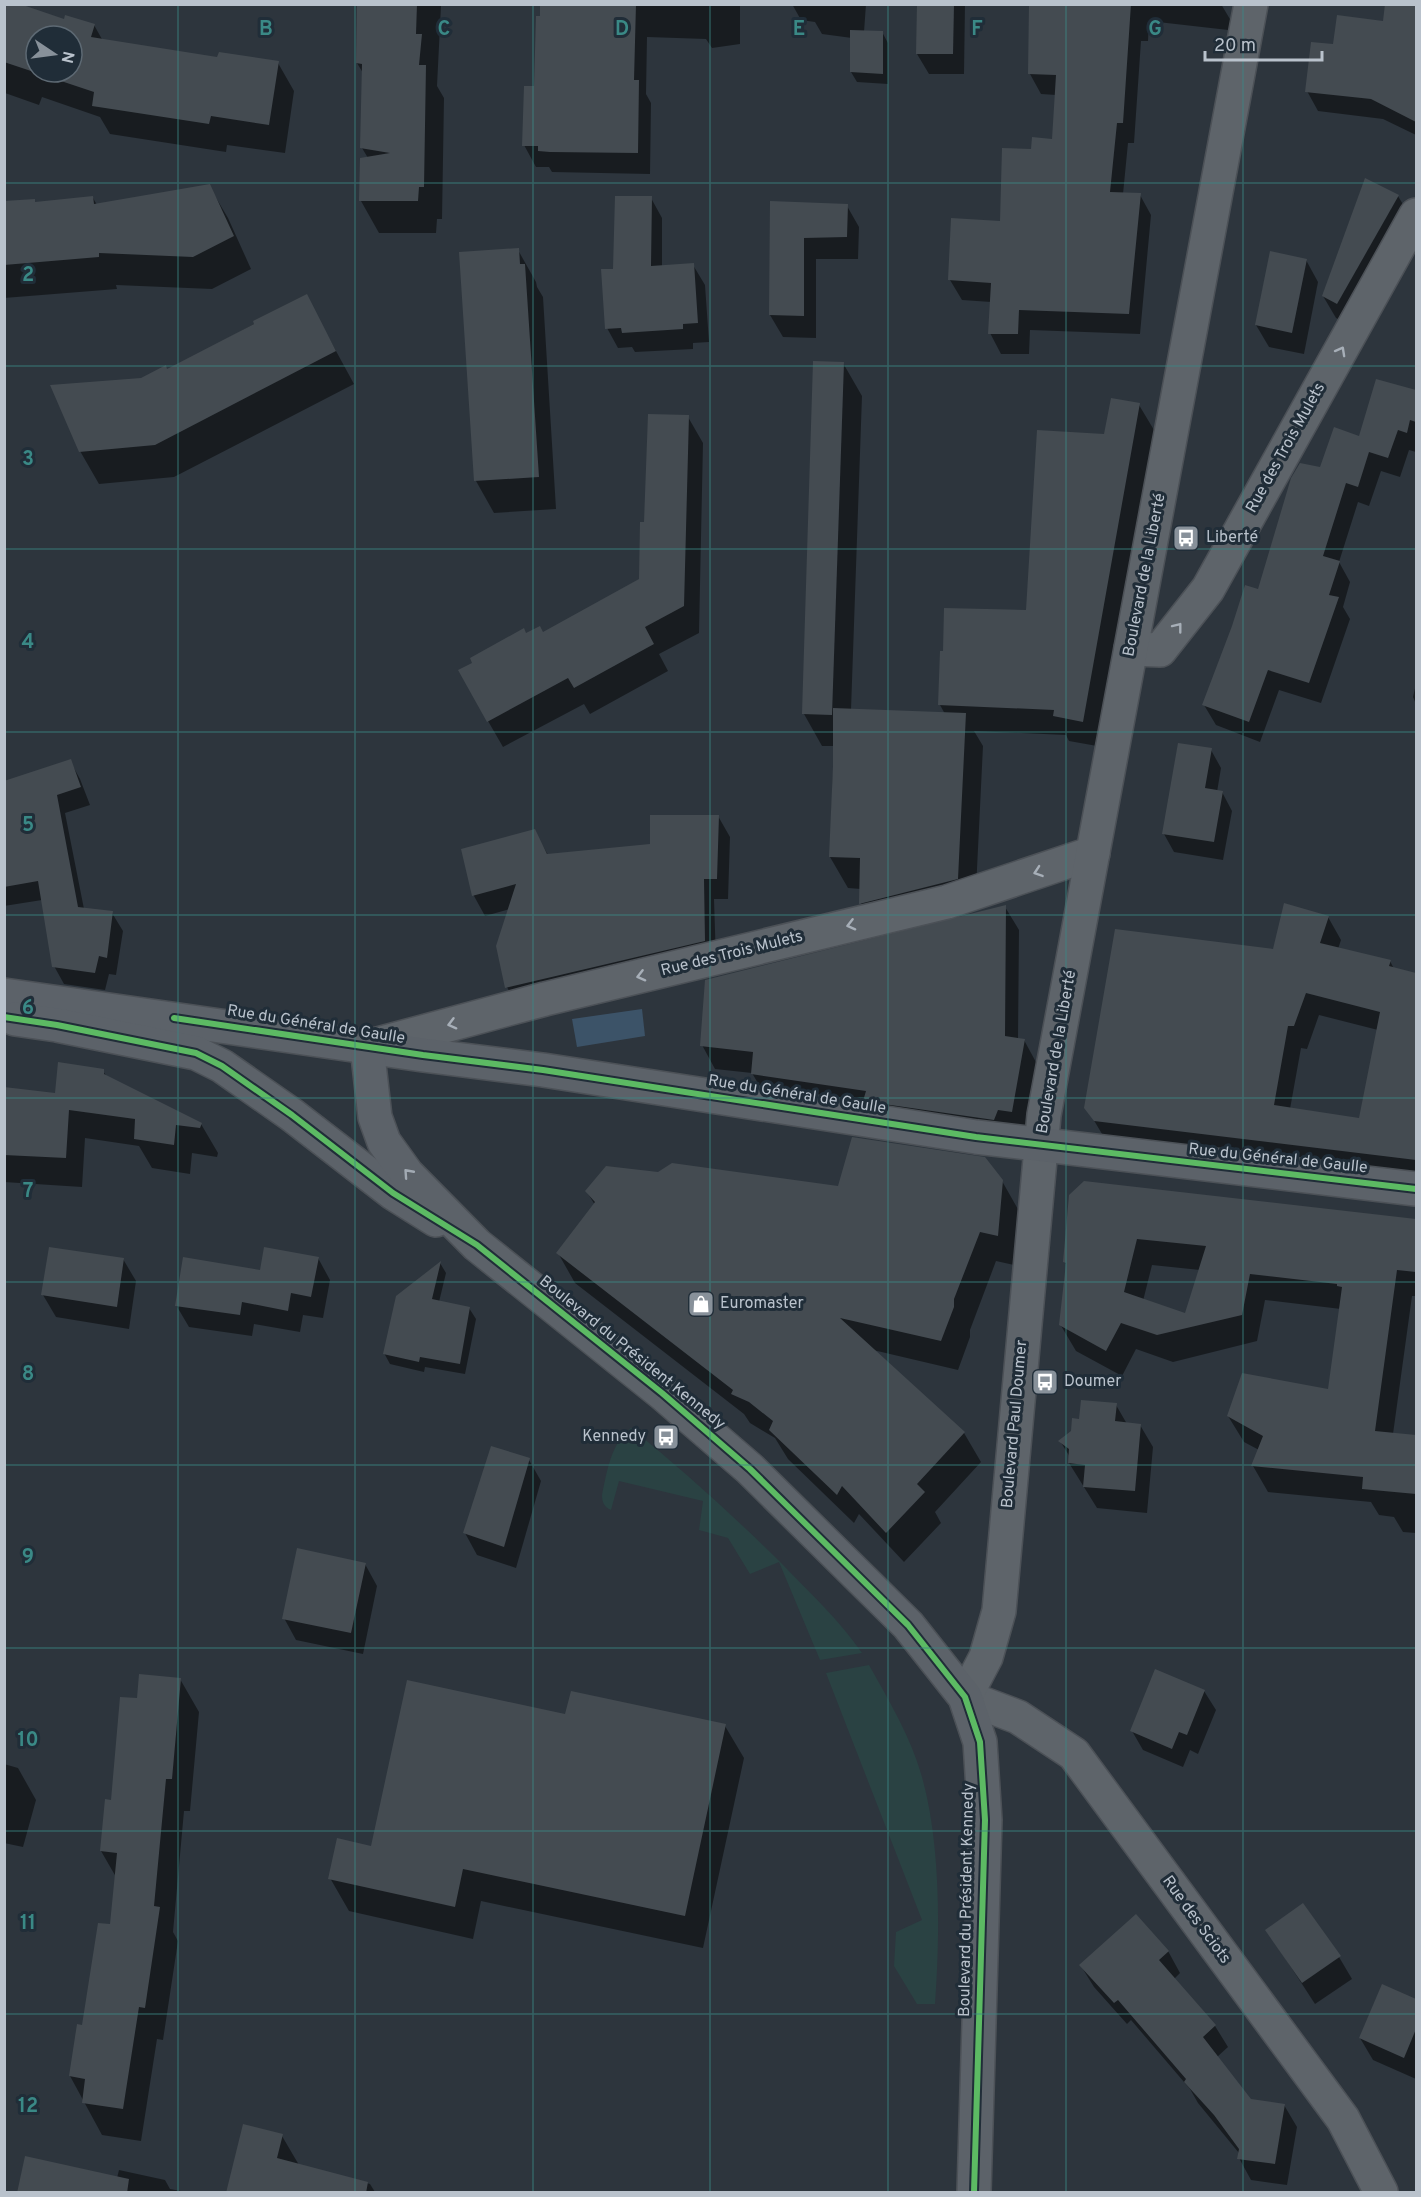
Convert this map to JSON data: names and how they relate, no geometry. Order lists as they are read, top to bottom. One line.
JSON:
{"streets":{"main road":["Rue du Général de Gaulle","Boulevard du Président Kennedy"],"street":["Rue des Trois Mulets","Boulevard de la Liberté","Boulevard Paul Doumer","Rue des Sciots"]},"crossings":[["Rue des Trois Mulets","Boulevard de la Liberté"],["Rue des Trois Mulets","Rue du Général de Gaulle"],["Rue des Trois Mulets","Boulevard du Président Kennedy"],["Boulevard de la Liberté","Rue du Général de Gaulle"],["Boulevard de la Liberté","Boulevard Paul Doumer"],["Rue du Général de Gaulle","Boulevard du Président Kennedy"],["Rue du Général de Gaulle","Boulevard Paul Doumer"],["Boulevard du Président Kennedy","Boulevard Paul Doumer"],["Boulevard du Président Kennedy","Rue des Sciots"],["Boulevard Paul Doumer","Rue des Sciots"]],"places":{"bus stop":["Liberté","Doumer","Kennedy"],"shop":["Euromaster"]},"scale_bar":"20 m","north":"right","grid":{"columns":["B","C","D","E","F","G"],"rows":["2","3","4","5","6","7","8","9","10","11","12"]}}
